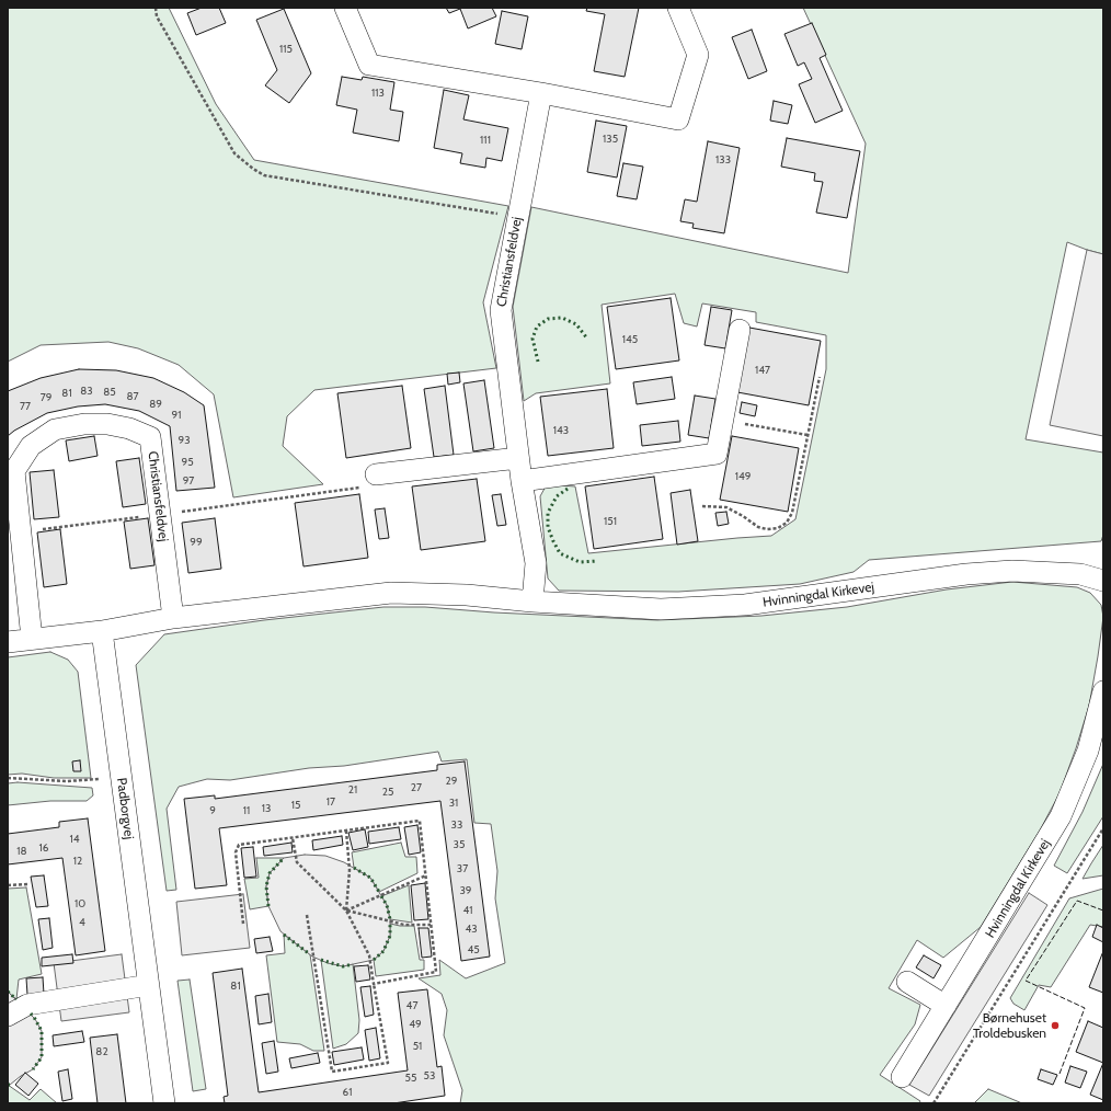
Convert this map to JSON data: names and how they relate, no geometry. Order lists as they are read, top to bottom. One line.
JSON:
{"streets":{"street":["Christiansfeldvej","Hvinningdal Kirkevej","Padborgvej"]},"crossings":[["Christiansfeldvej","Hvinningdal Kirkevej"]],"places":["Børnehuset Troldebusken"],"house_numbers":["115","113","135","111","133","145","147","83","85","81","87","79","89","77","91","143","93","95","149","97","151","99","29","27","21","25","17","31","15","13","9","11","33","14","35","16","18","12","37","39","10","41","4","43","45","81","47","49","51","82","53","55","61"]}
